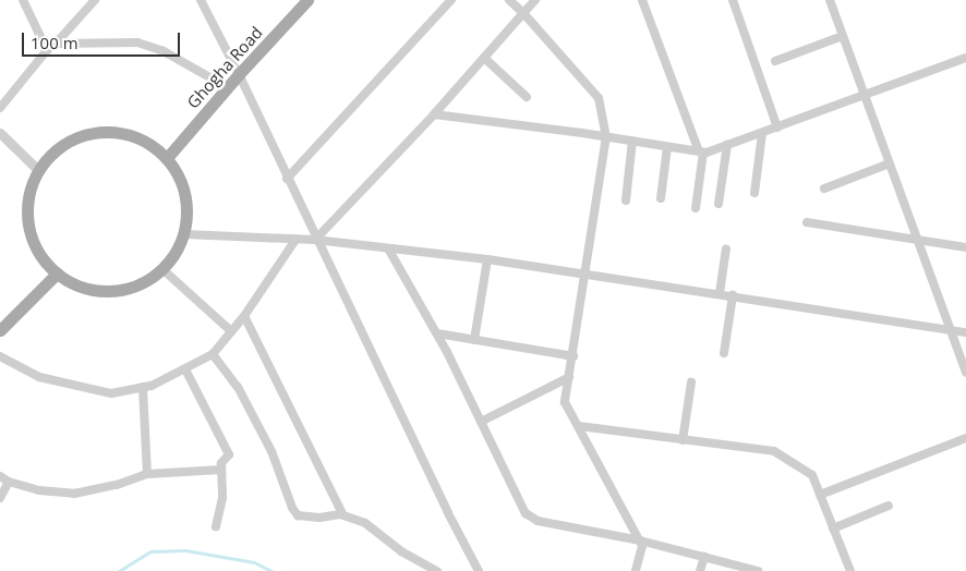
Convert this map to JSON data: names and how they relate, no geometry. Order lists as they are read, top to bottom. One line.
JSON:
{"streets":{"main road":["Ghogha Road"]},"scale_bar":"100 m"}
